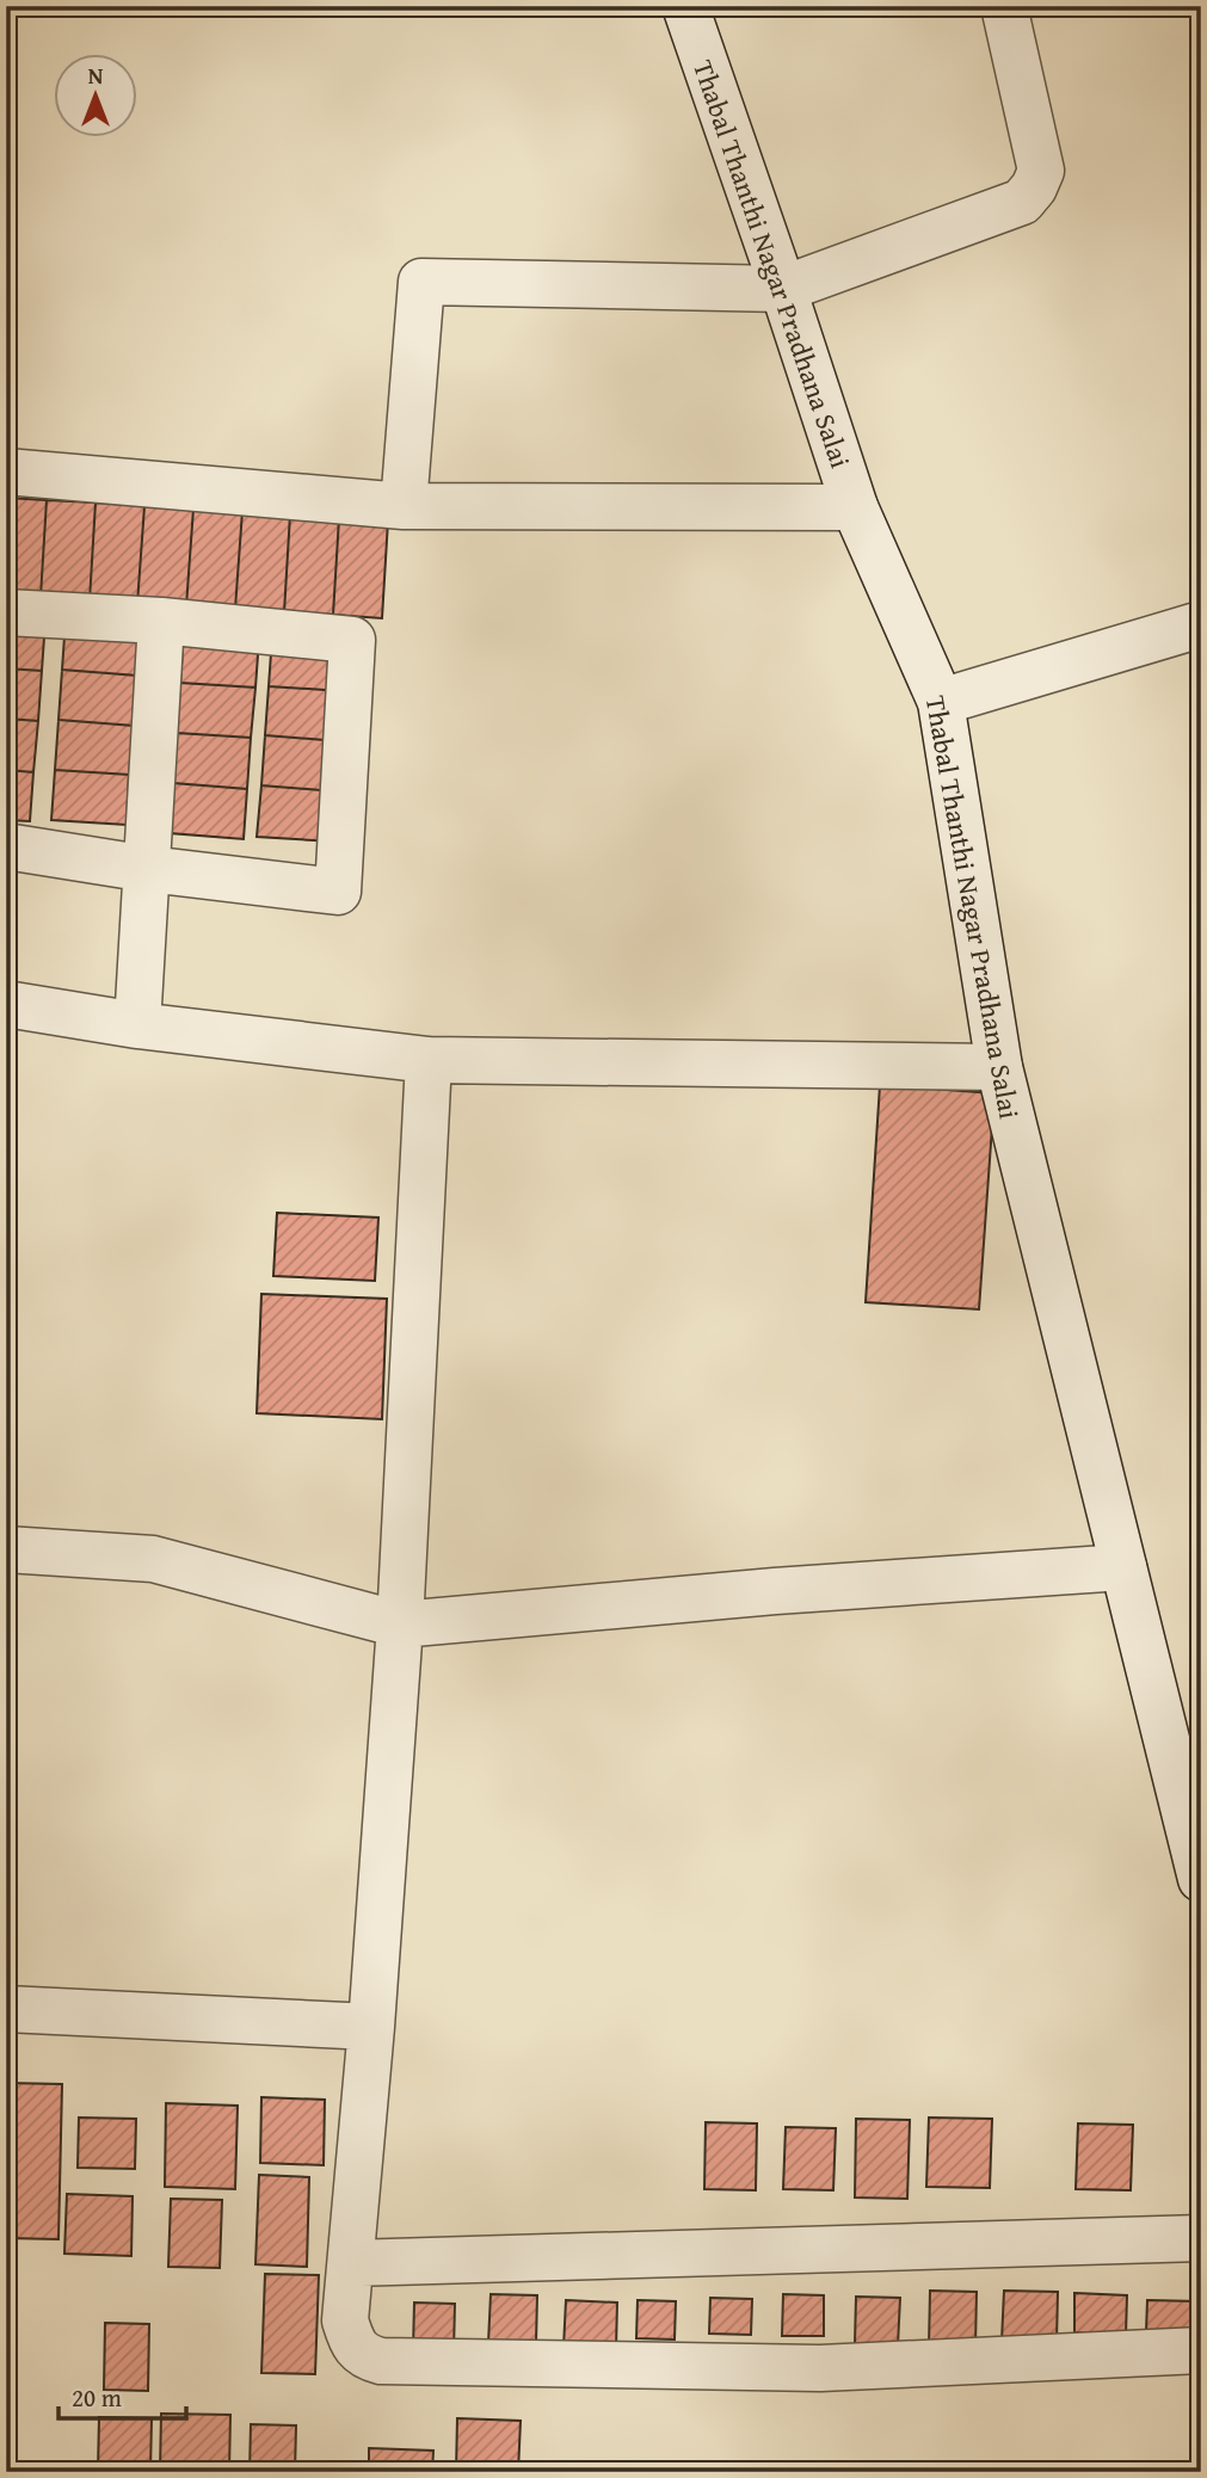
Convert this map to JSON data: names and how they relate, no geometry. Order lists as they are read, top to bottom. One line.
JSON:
{"streets":{"street":["Thabal Thanthi Nagar Pradhana Salai"]},"scale_bar":"20 m","north":"top"}
